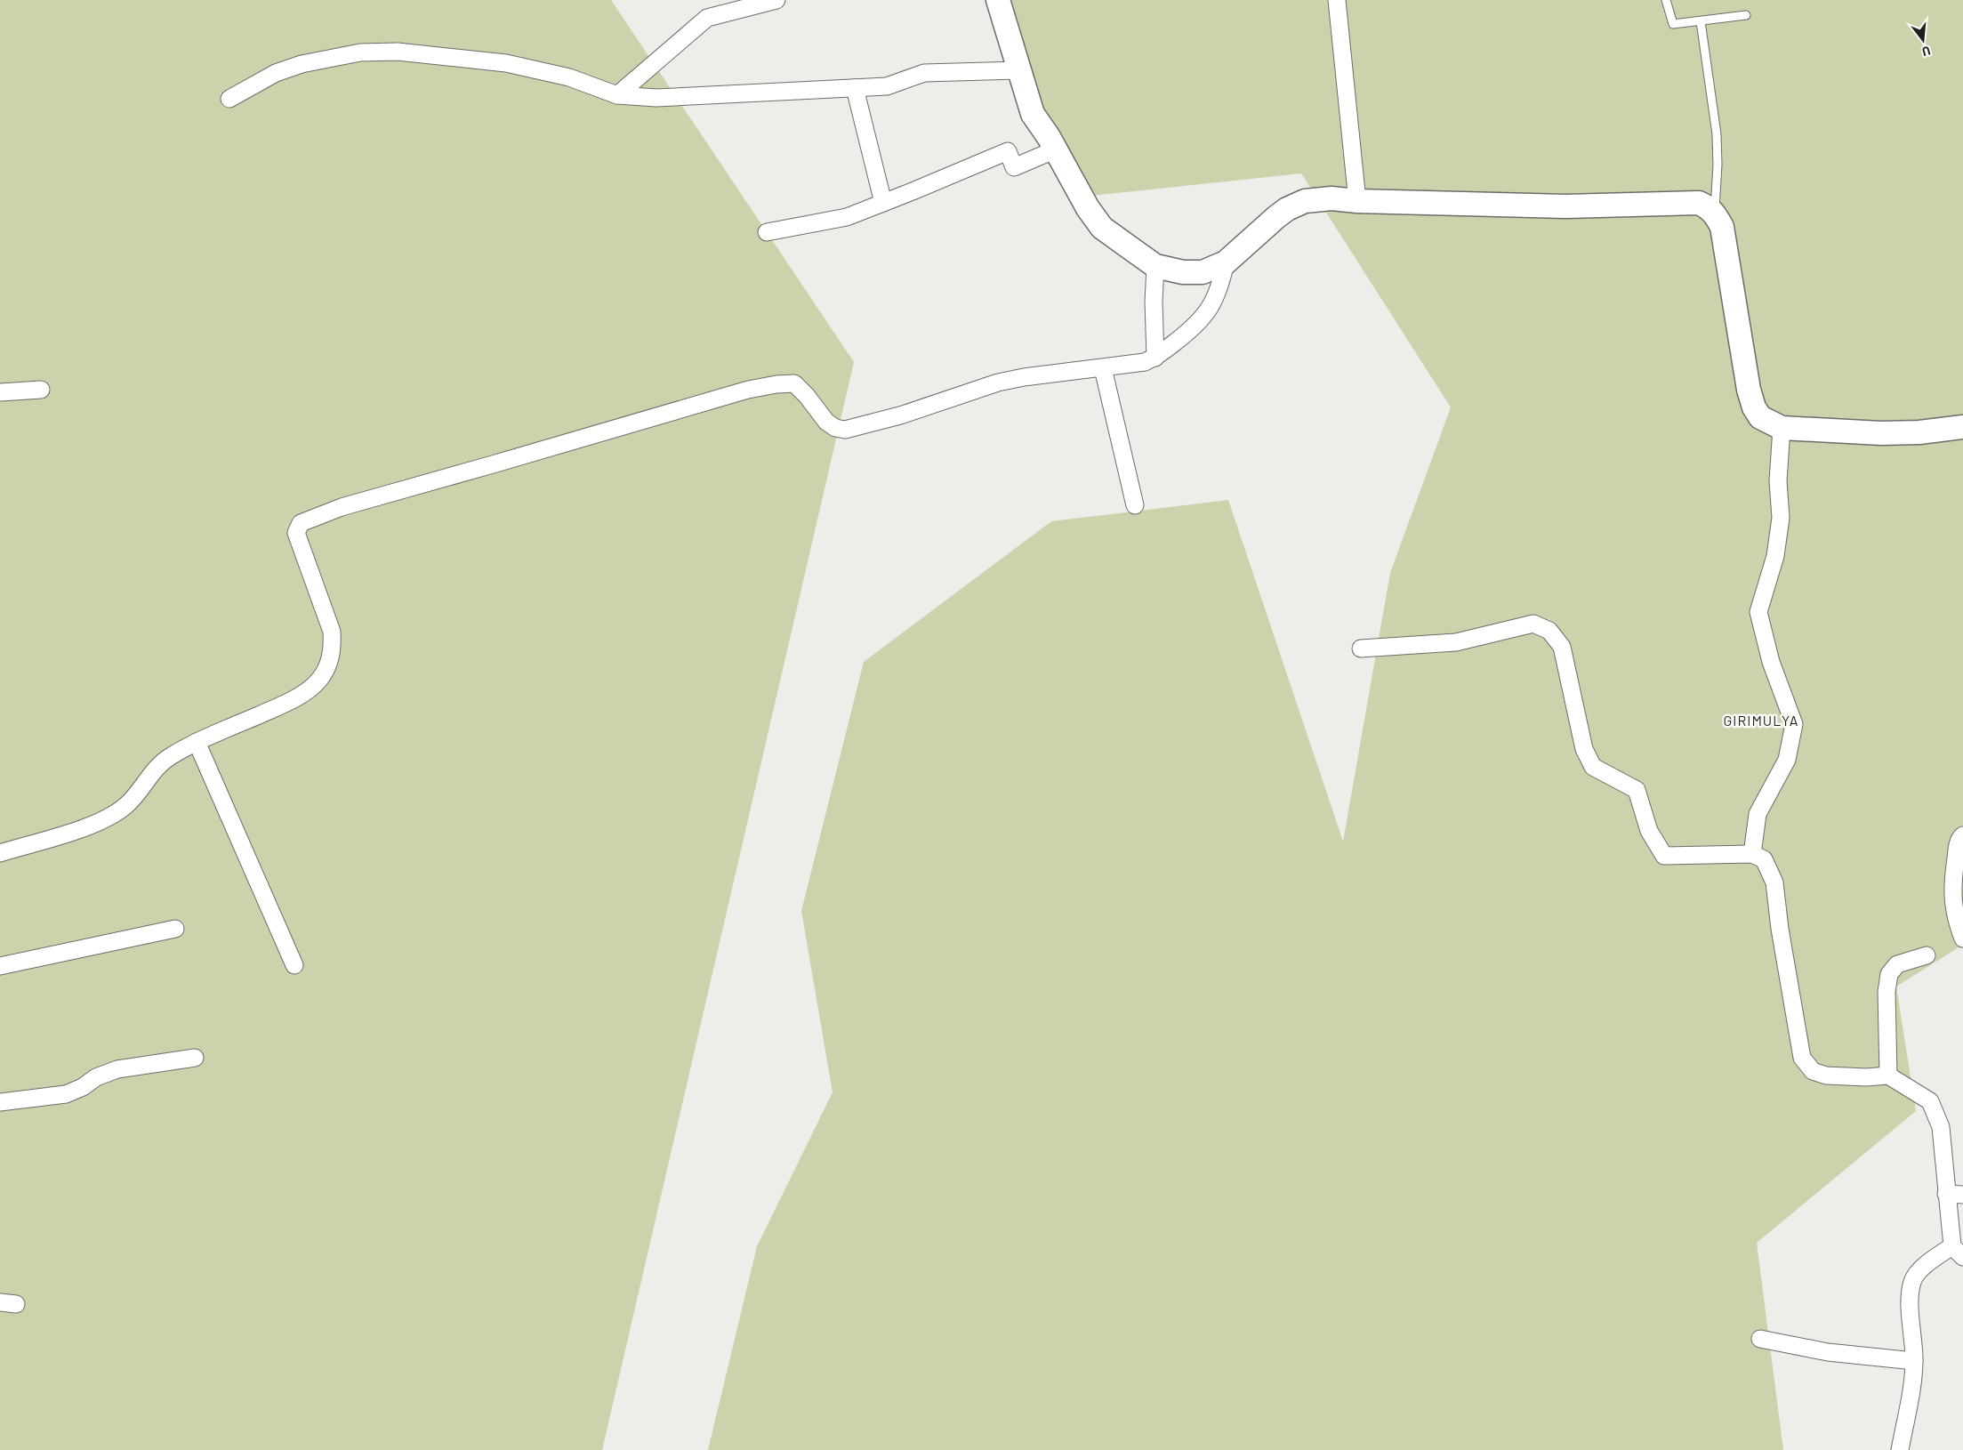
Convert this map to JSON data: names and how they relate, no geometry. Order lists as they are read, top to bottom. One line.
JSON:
{"districts":["GIRIMULYA"],"north":"bottom"}
